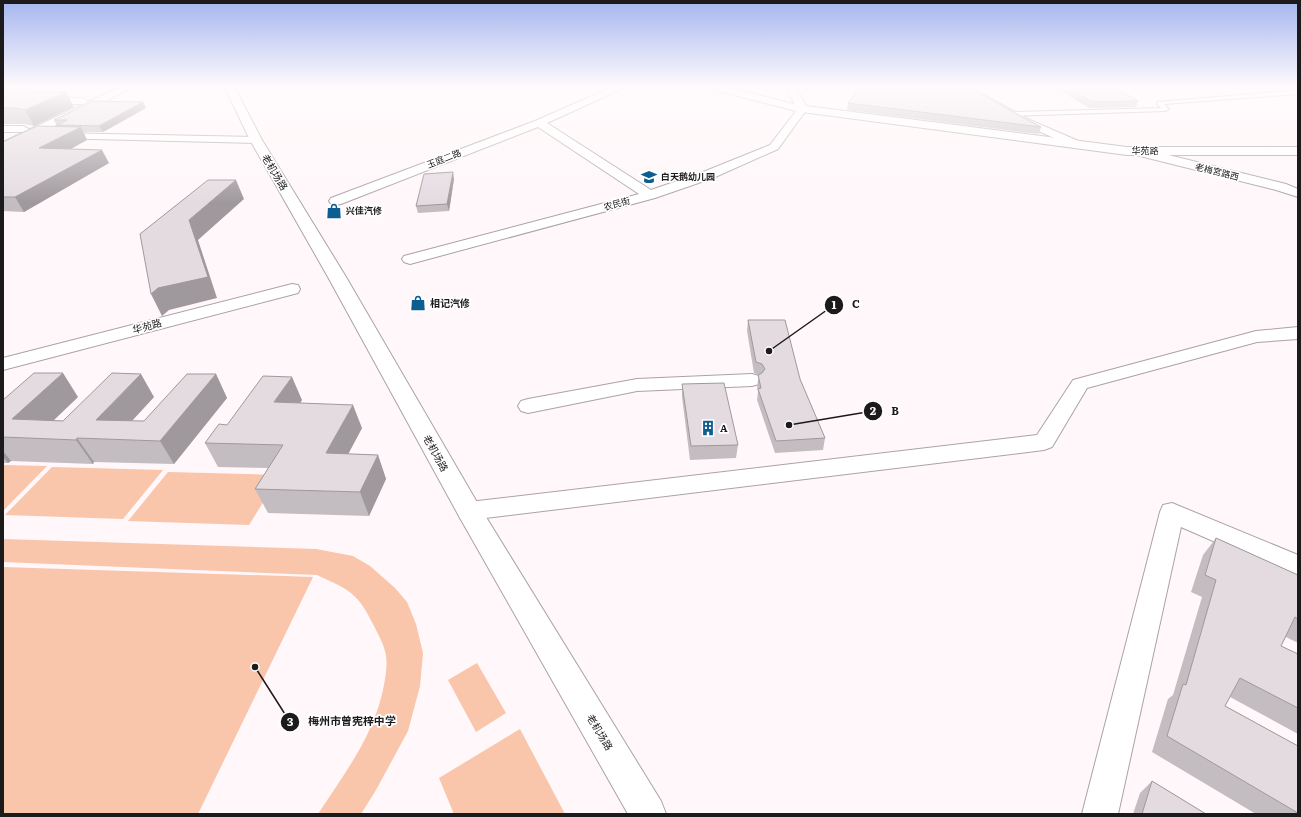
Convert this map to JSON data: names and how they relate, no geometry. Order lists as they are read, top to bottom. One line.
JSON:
{"streets":{"street":["华苑路","玉庭二路","老机场路","老梅宮路西","农民街"]},"crossings":[["华苑路","老梅宮路西"]],"places":{"school or university":["白天鹅幼儿园"],"shop":["兴佳汽修","相记汽修"],"other":["C","B","梅州市曾宪梓中学"],"building":["A"]}}
